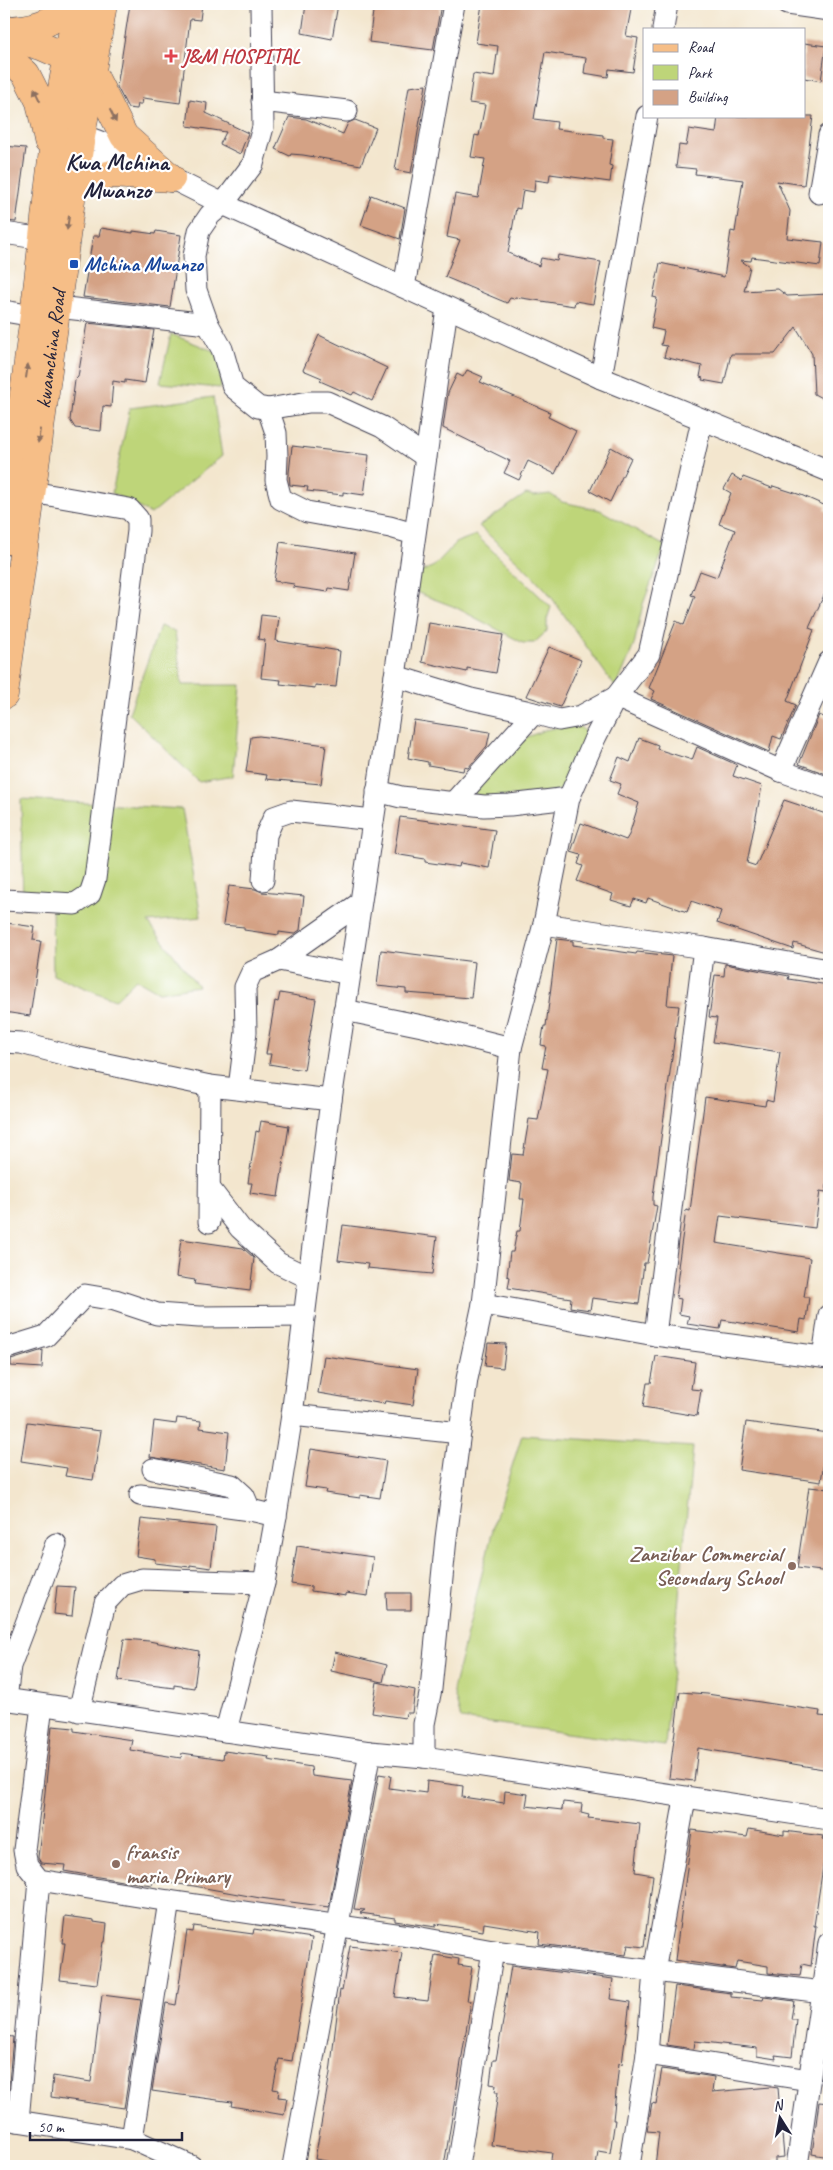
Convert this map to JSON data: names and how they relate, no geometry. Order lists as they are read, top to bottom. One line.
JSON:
{"streets":{"main road":["kwamchina Road"]},"districts":["Kwa Mchina Mwanzo"],"places":{"health":["J&M HOSPITAL"],"transit":["Mchina Mwanzo"],"other":["Zanzibar Commercial Secondary School","fransis maria Primary"]},"legend":["Road","Park","Building"],"scale_bar":"50 m","north":"top"}
